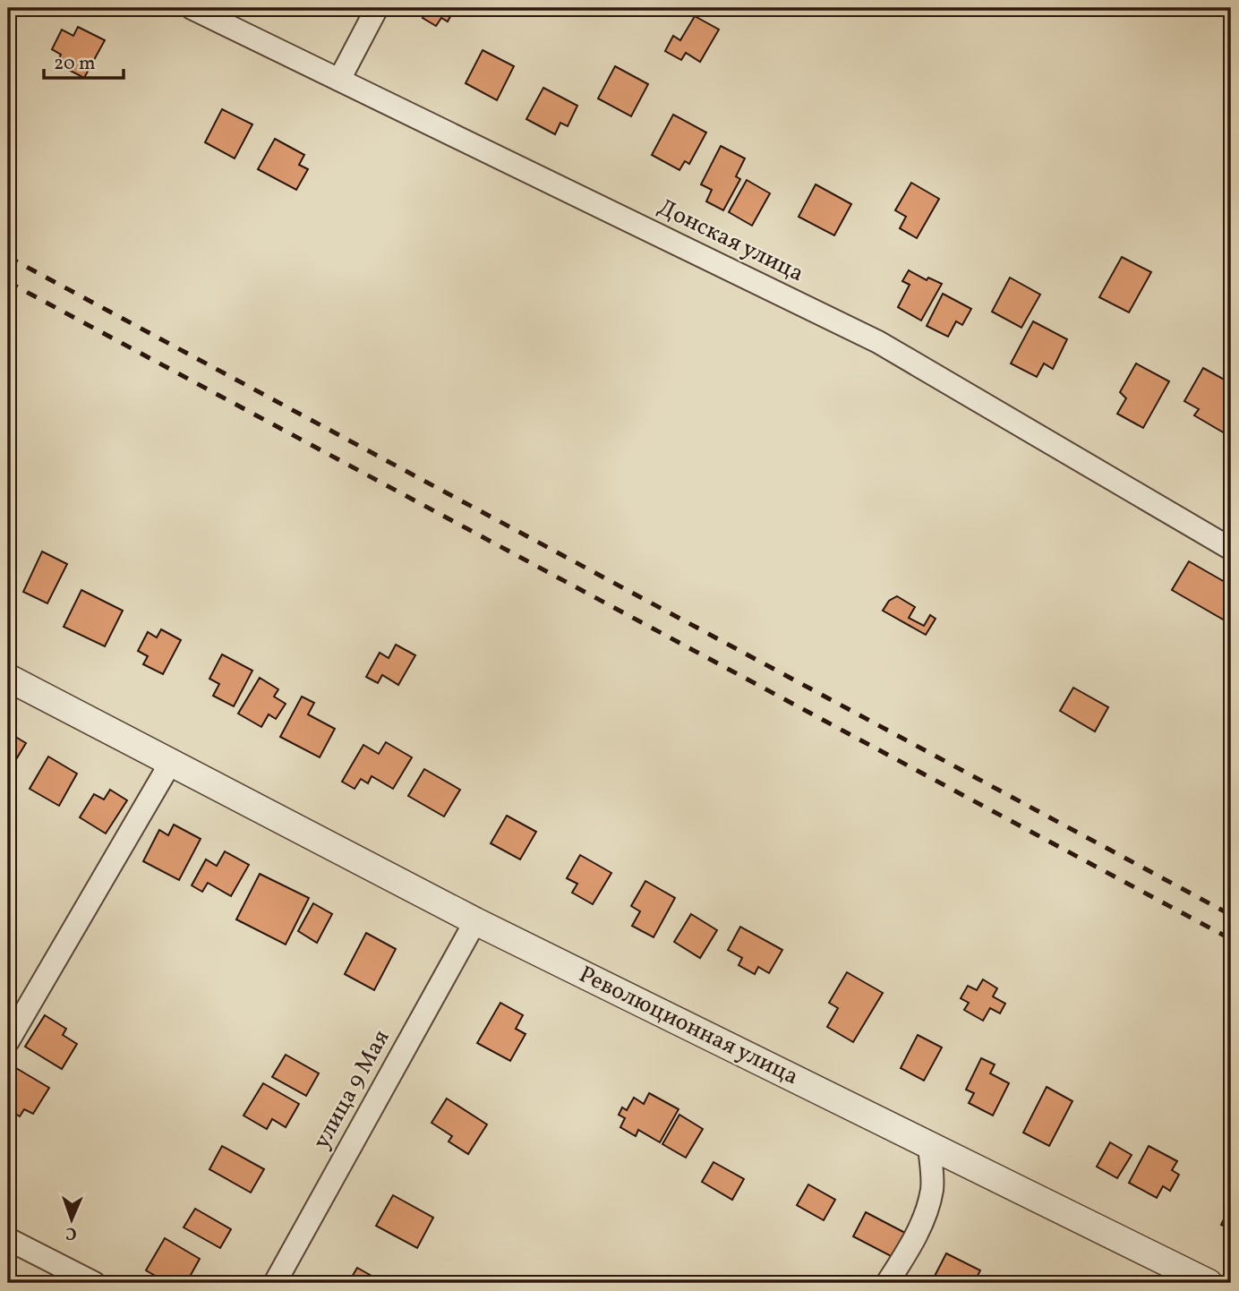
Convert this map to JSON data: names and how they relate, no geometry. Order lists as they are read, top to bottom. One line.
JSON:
{"streets":{"street":["Донская улица","Революционная улица","улица 9 Мая"]},"crossings":[["Революционная улица","улица 9 Мая"]],"scale_bar":"20 m","north":"bottom"}
